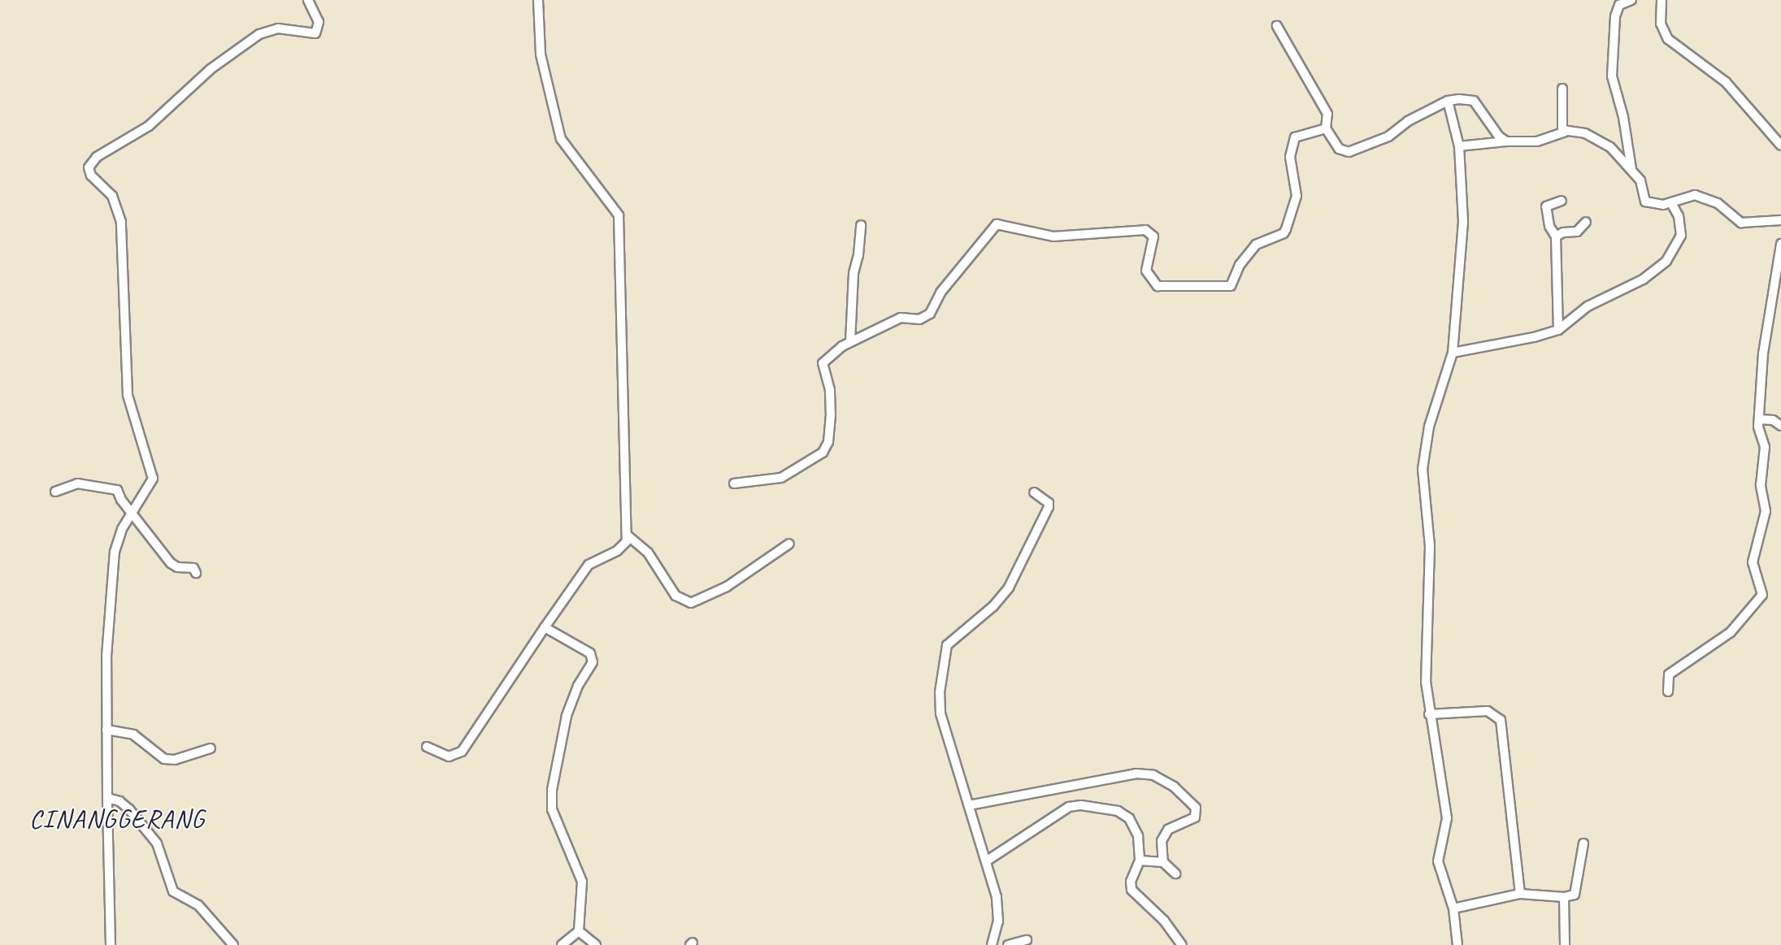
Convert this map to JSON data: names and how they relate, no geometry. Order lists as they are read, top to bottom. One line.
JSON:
{"districts":["CINANGGERANG"]}
